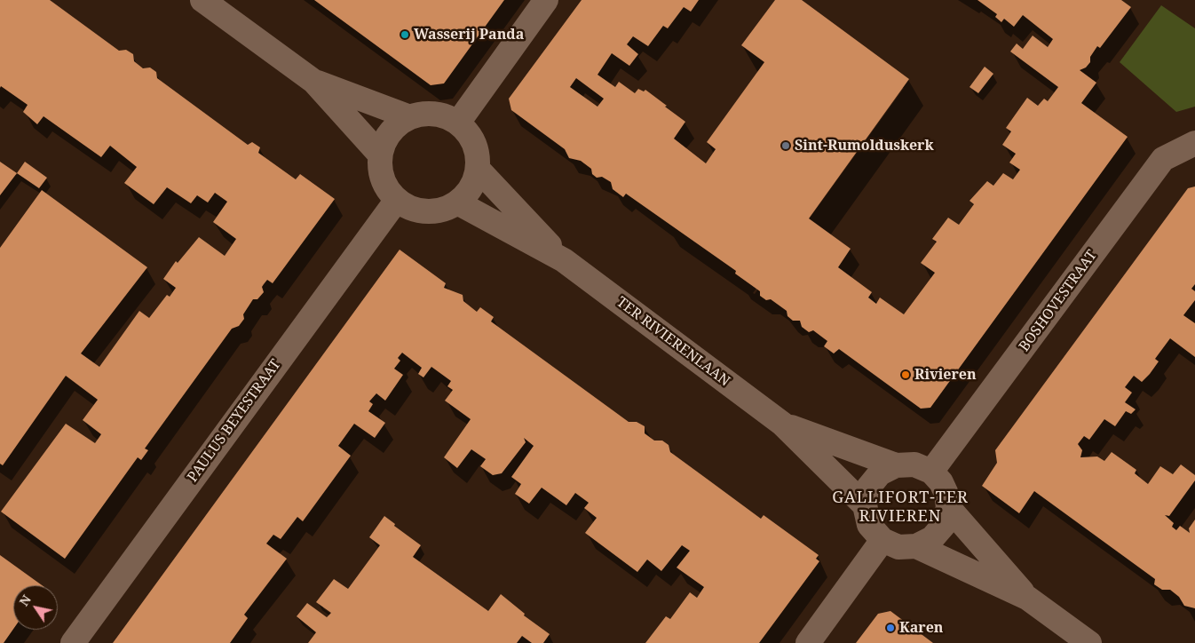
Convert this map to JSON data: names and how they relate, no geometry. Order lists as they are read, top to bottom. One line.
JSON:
{"streets":{"street":["BOSHOVESTRAAT","TER RIVIERENLAAN","PAULUS BEYESTRAAT"]},"crossings":[["BOSHOVESTRAAT","TER RIVIERENLAAN"],["TER RIVIERENLAAN","PAULUS BEYESTRAAT"]],"districts":["GALLIFORT-TER RIVIEREN"],"places":["Wasserij Panda","Sint-Rumolduskerk","Rivieren","Karen"],"north":"top left"}
